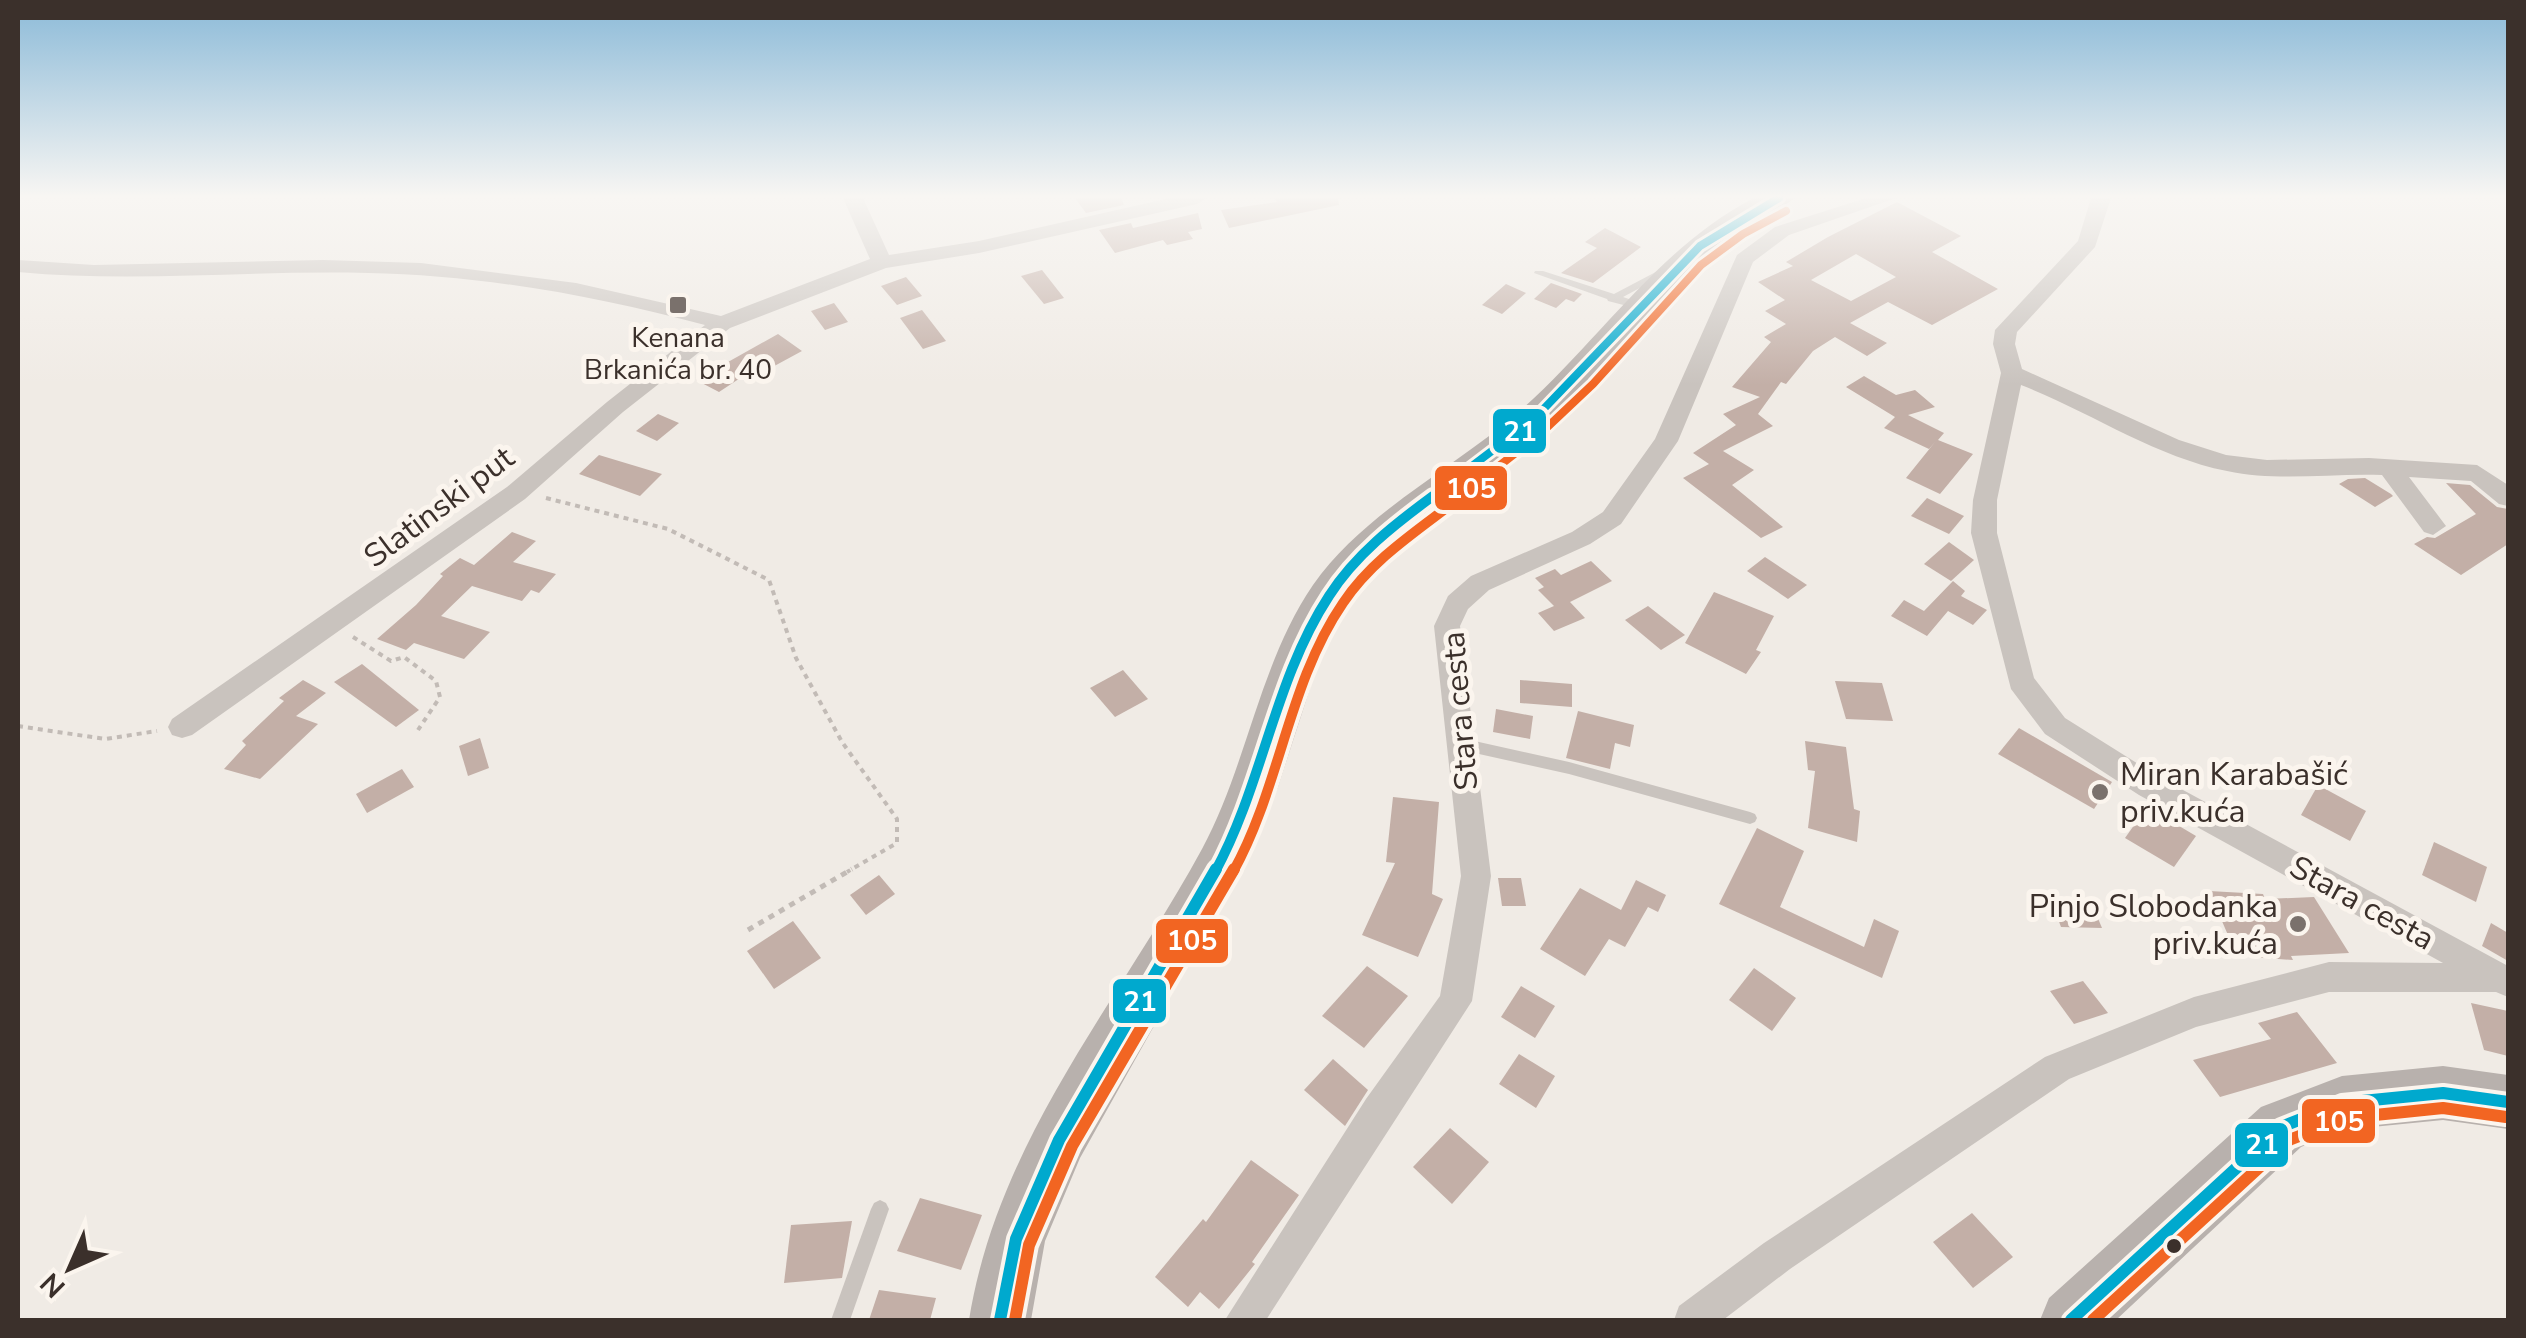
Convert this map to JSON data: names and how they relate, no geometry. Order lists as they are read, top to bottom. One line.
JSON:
{"streets":{"street":["Slatinski put","Stara cesta"]},"places":{"transit":["Kenana Brkanića br. 40"],"other":["Miran Karabašić priv.kuća","Pinjo Slobodanka priv.kuća"]},"lines":["transit line 21","transit line 105"],"north":"bottom left"}
